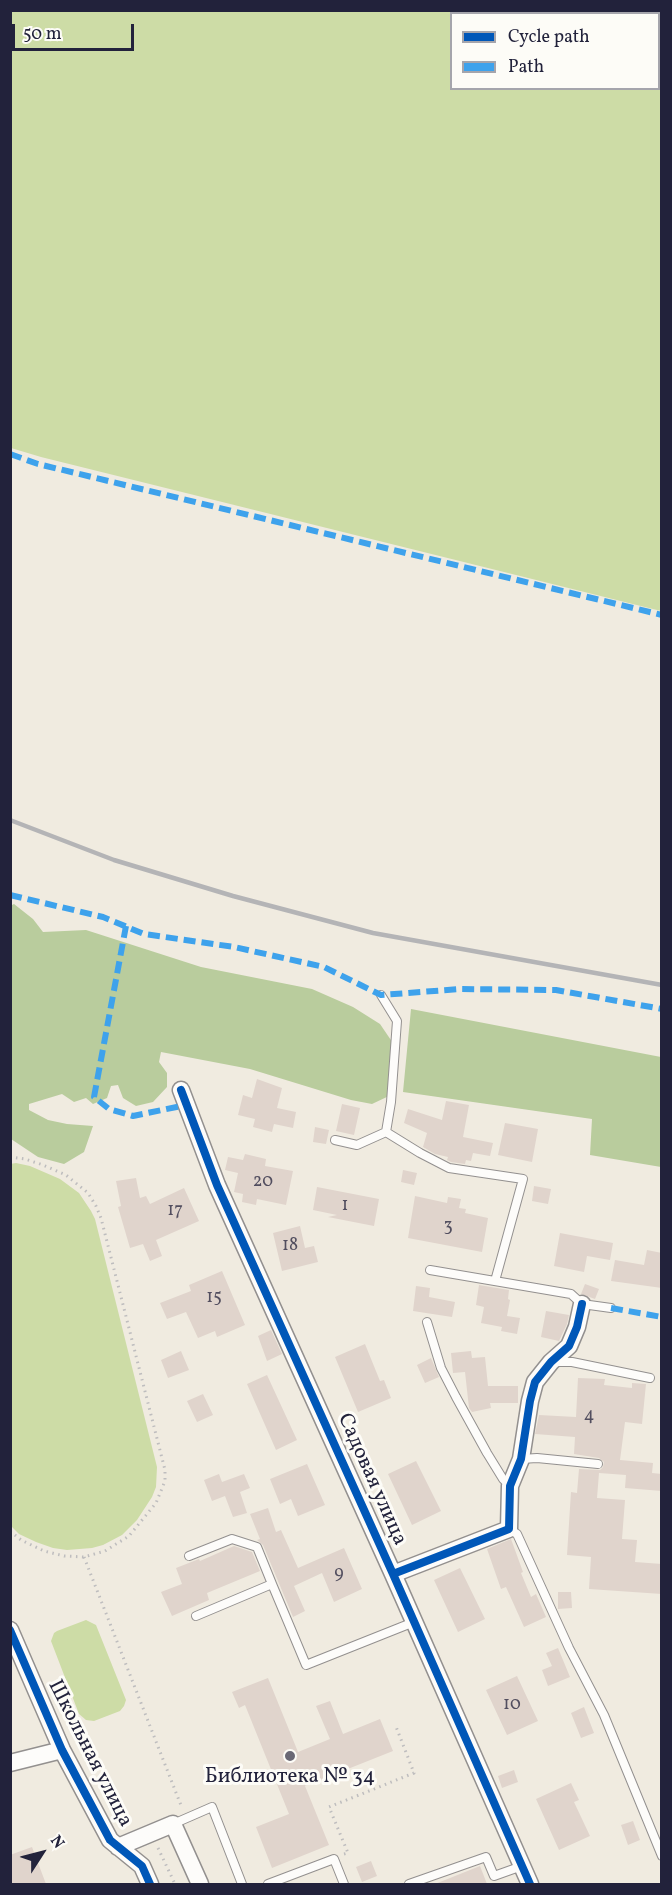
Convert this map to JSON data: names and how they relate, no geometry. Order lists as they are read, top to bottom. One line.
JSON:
{"streets":{"street":["Садовая улица","Школьная улица"]},"places":["Библиотека № 34"],"house_numbers":["20","1","17","3","18","15","4","9","10"],"legend":["Cycle path","Path"],"scale_bar":"50 m","north":"top right"}
